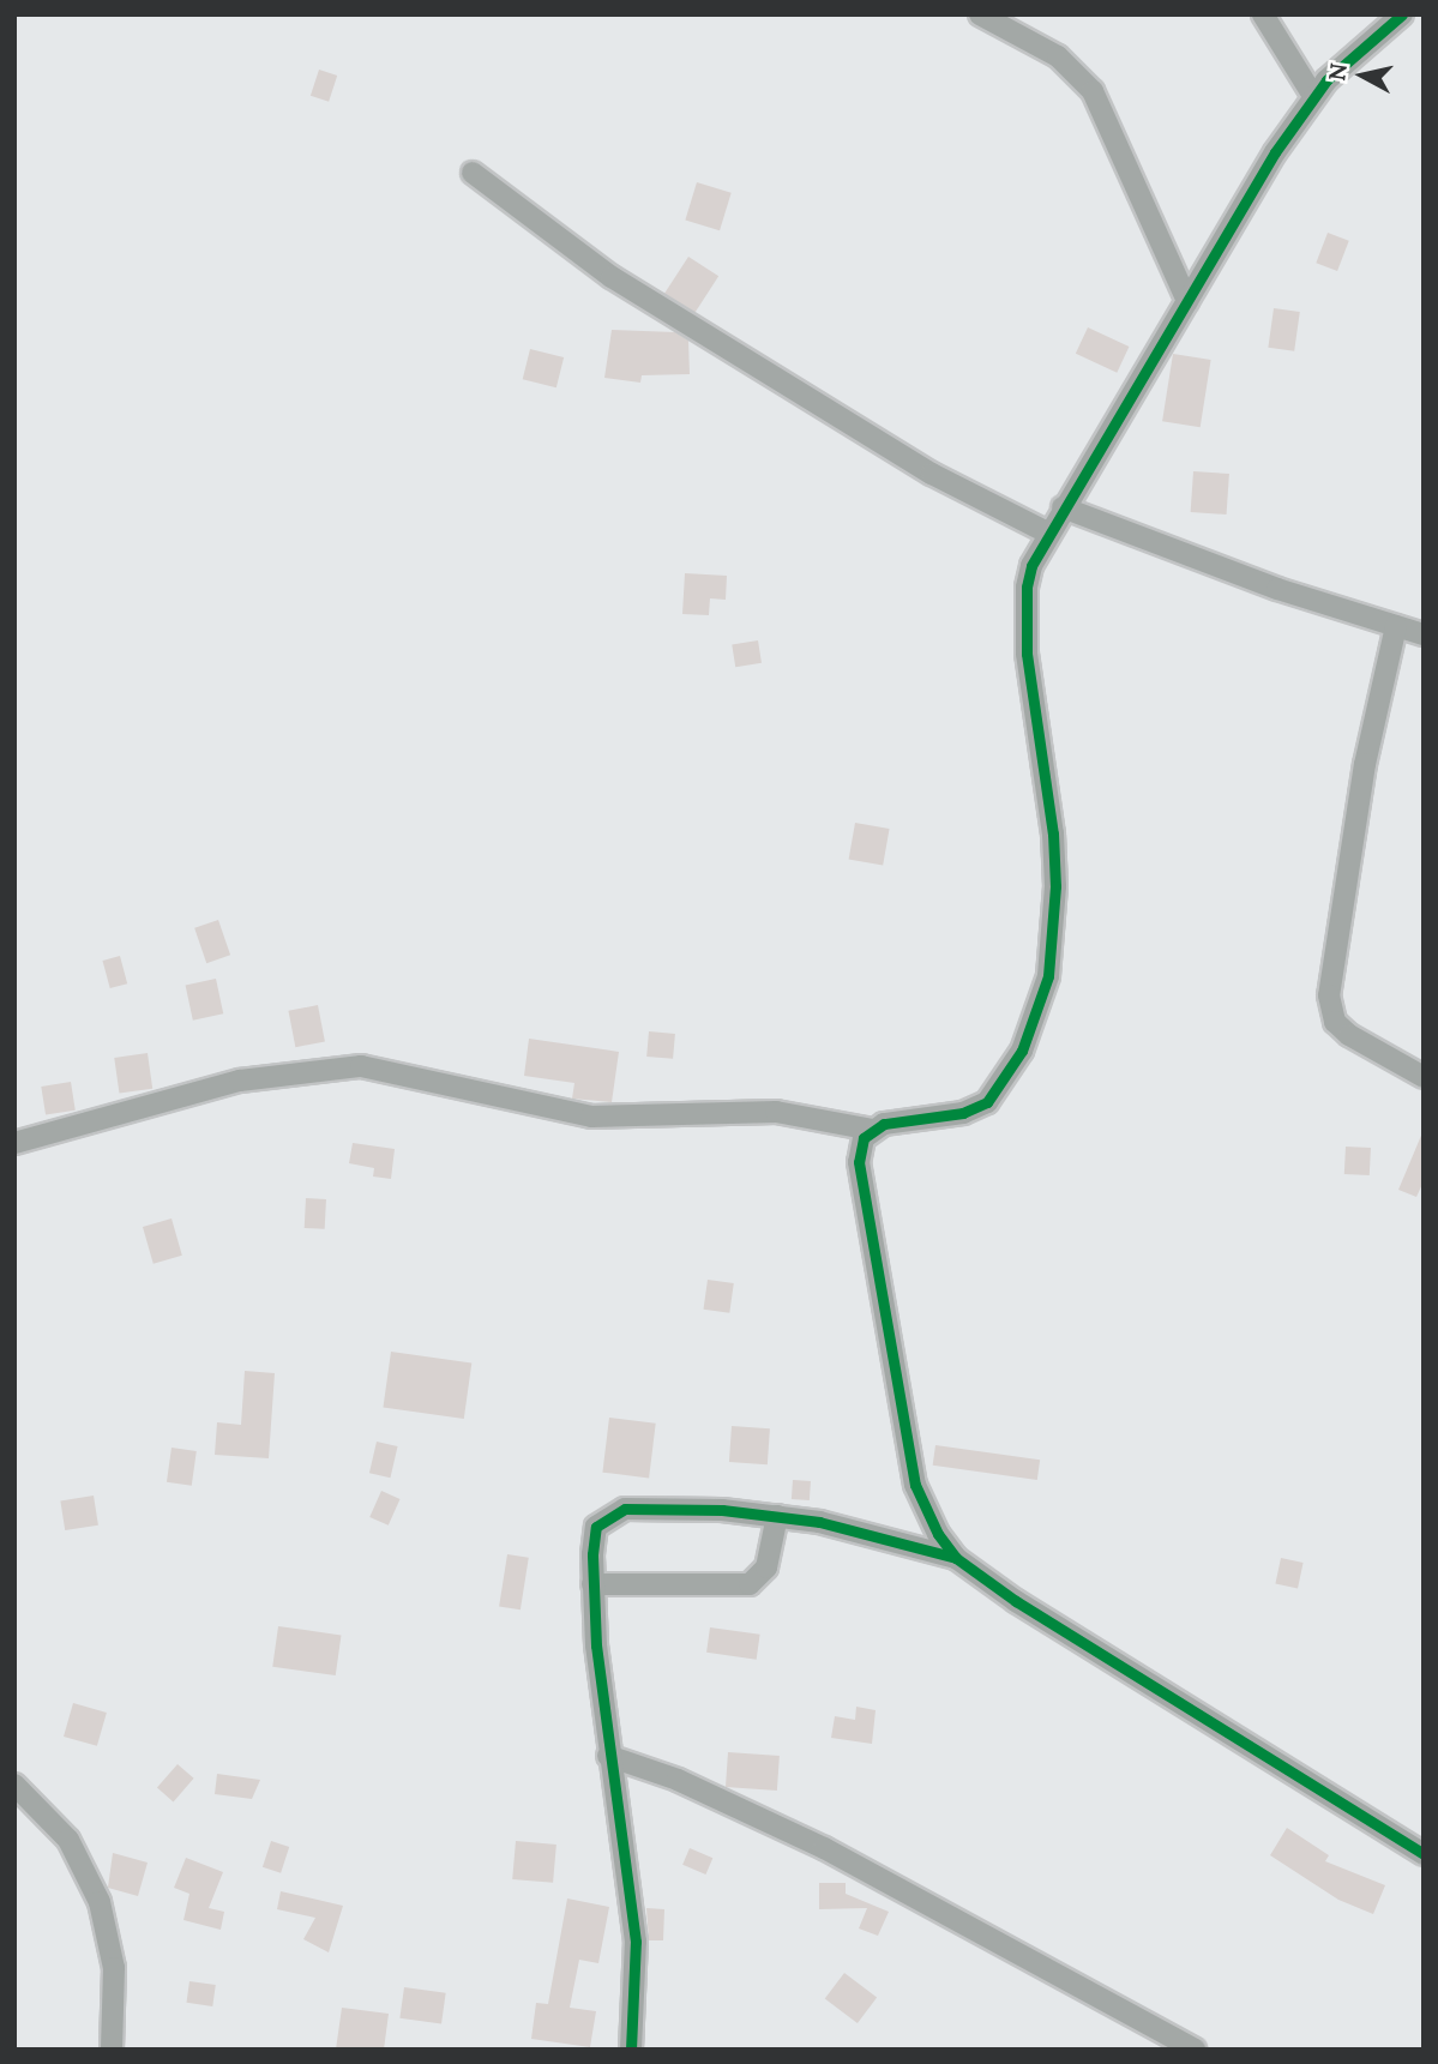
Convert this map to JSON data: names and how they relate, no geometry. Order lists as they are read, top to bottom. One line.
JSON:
{"north":"left"}
